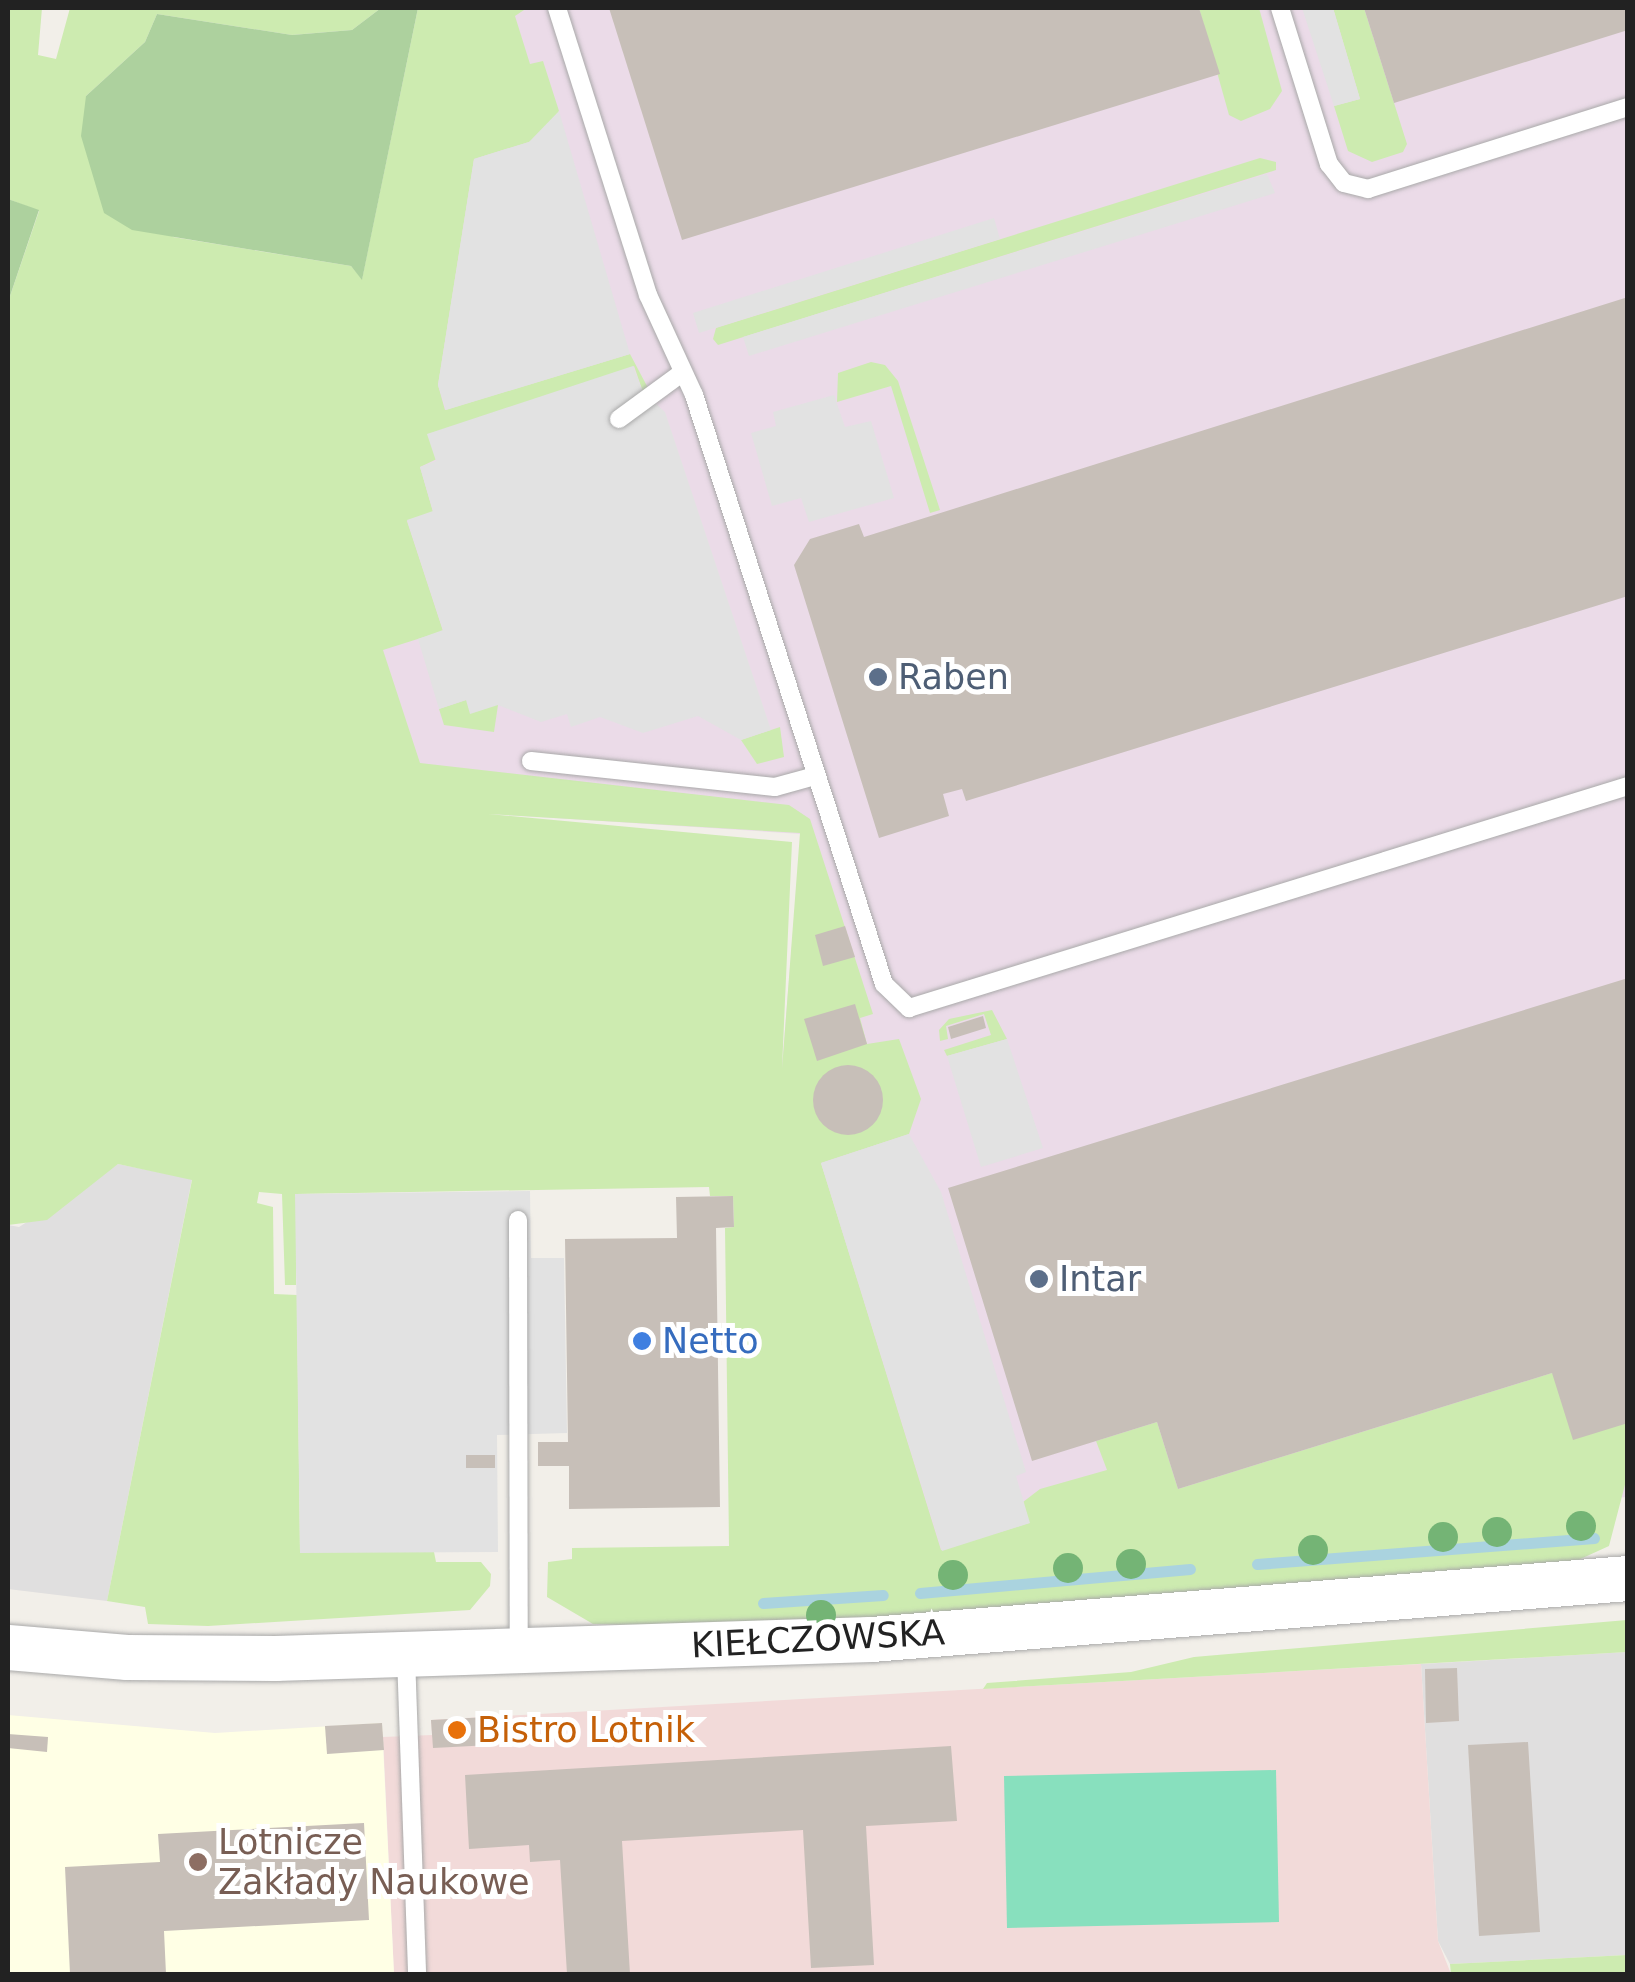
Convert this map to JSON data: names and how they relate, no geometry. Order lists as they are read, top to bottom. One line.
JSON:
{"streets":{"street":["KIEŁCZOWSKA"]},"places":["Raben","Intar","Netto","Bistro Lotnik","Lotnicze Zakłady Naukowe"]}
